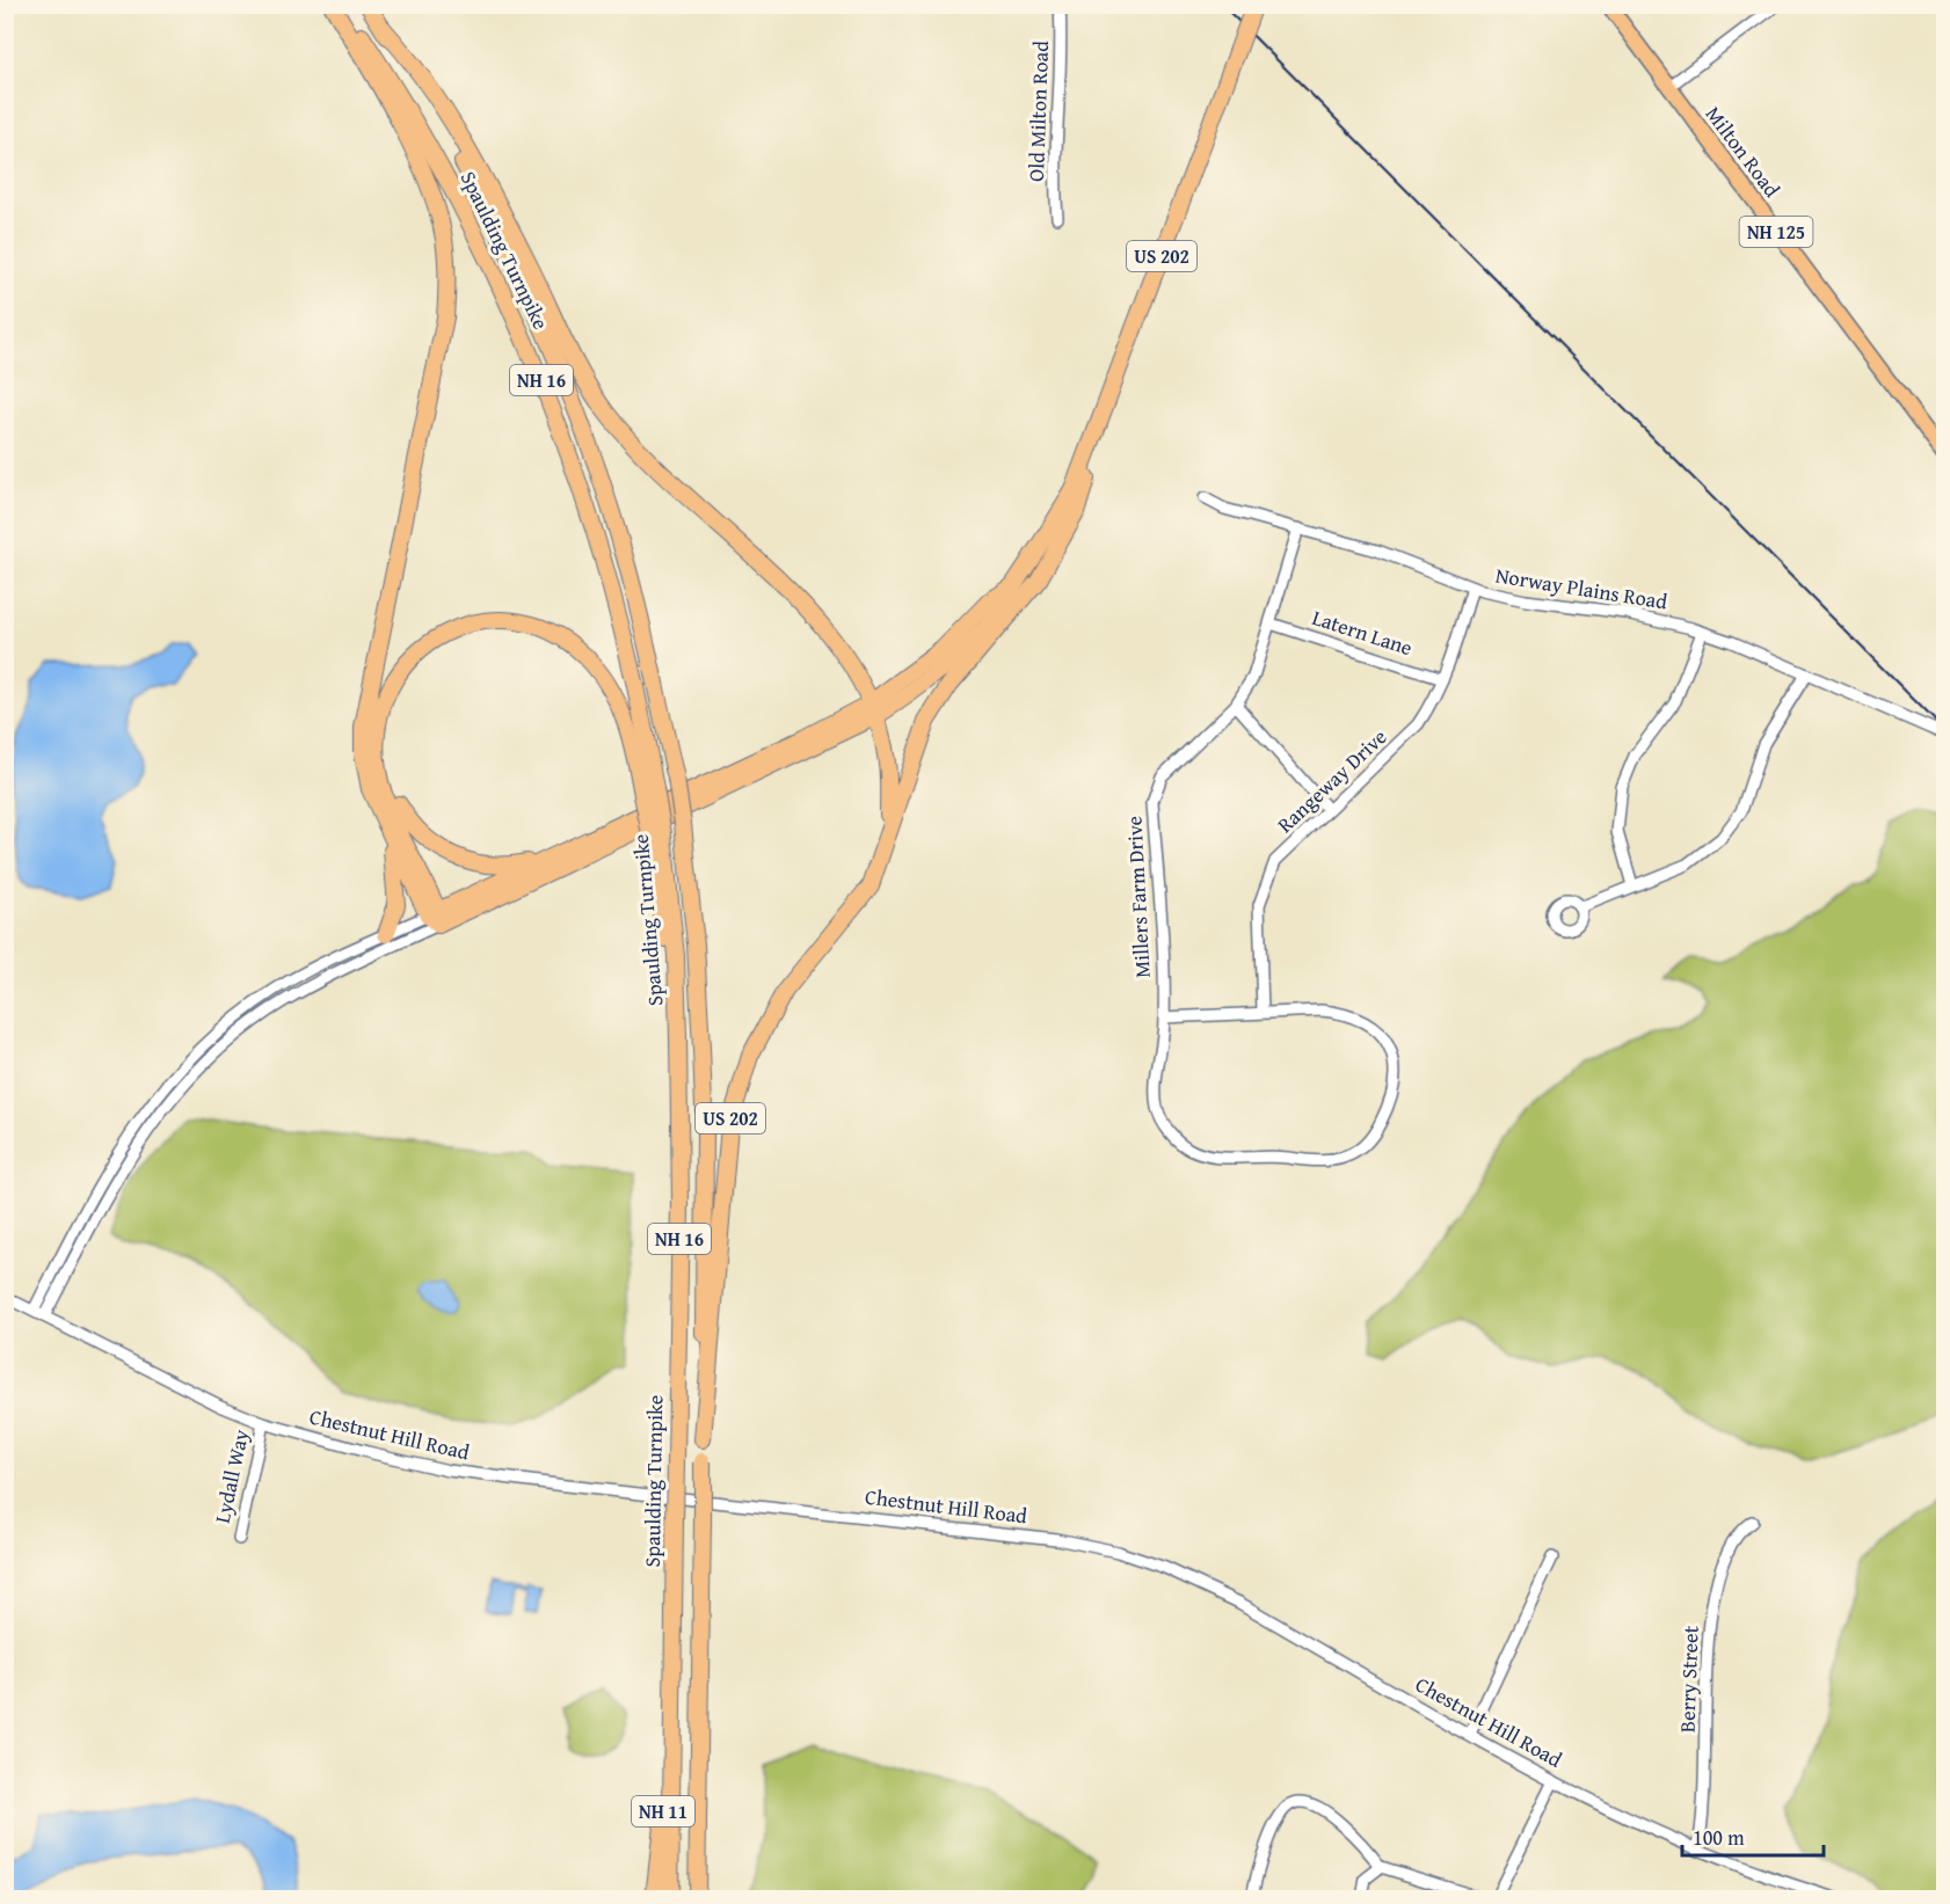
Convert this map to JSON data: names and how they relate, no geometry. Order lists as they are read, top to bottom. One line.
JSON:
{"streets":{"highway":["Spaulding Turnpike","US 202","NH 16","NH 11"],"main road":["Milton Road","NH 125"],"street":["Old Milton Road","Norway Plains Road","Latern Lane","Rangeway Drive","Millers Farm Drive","Chestnut Hill Road","Lydall Way","Berry Street"]},"crossings":[["Spaulding Turnpike","US 202"],["Spaulding Turnpike","NH 11"],["Norway Plains Road","Rangeway Drive"],["Norway Plains Road","Millers Farm Drive"],["Latern Lane","Rangeway Drive"],["Latern Lane","Millers Farm Drive"],["Rangeway Drive","Millers Farm Drive"],["Chestnut Hill Road","Lydall Way"],["Chestnut Hill Road","Berry Street"]],"scale_bar":"100 m"}
